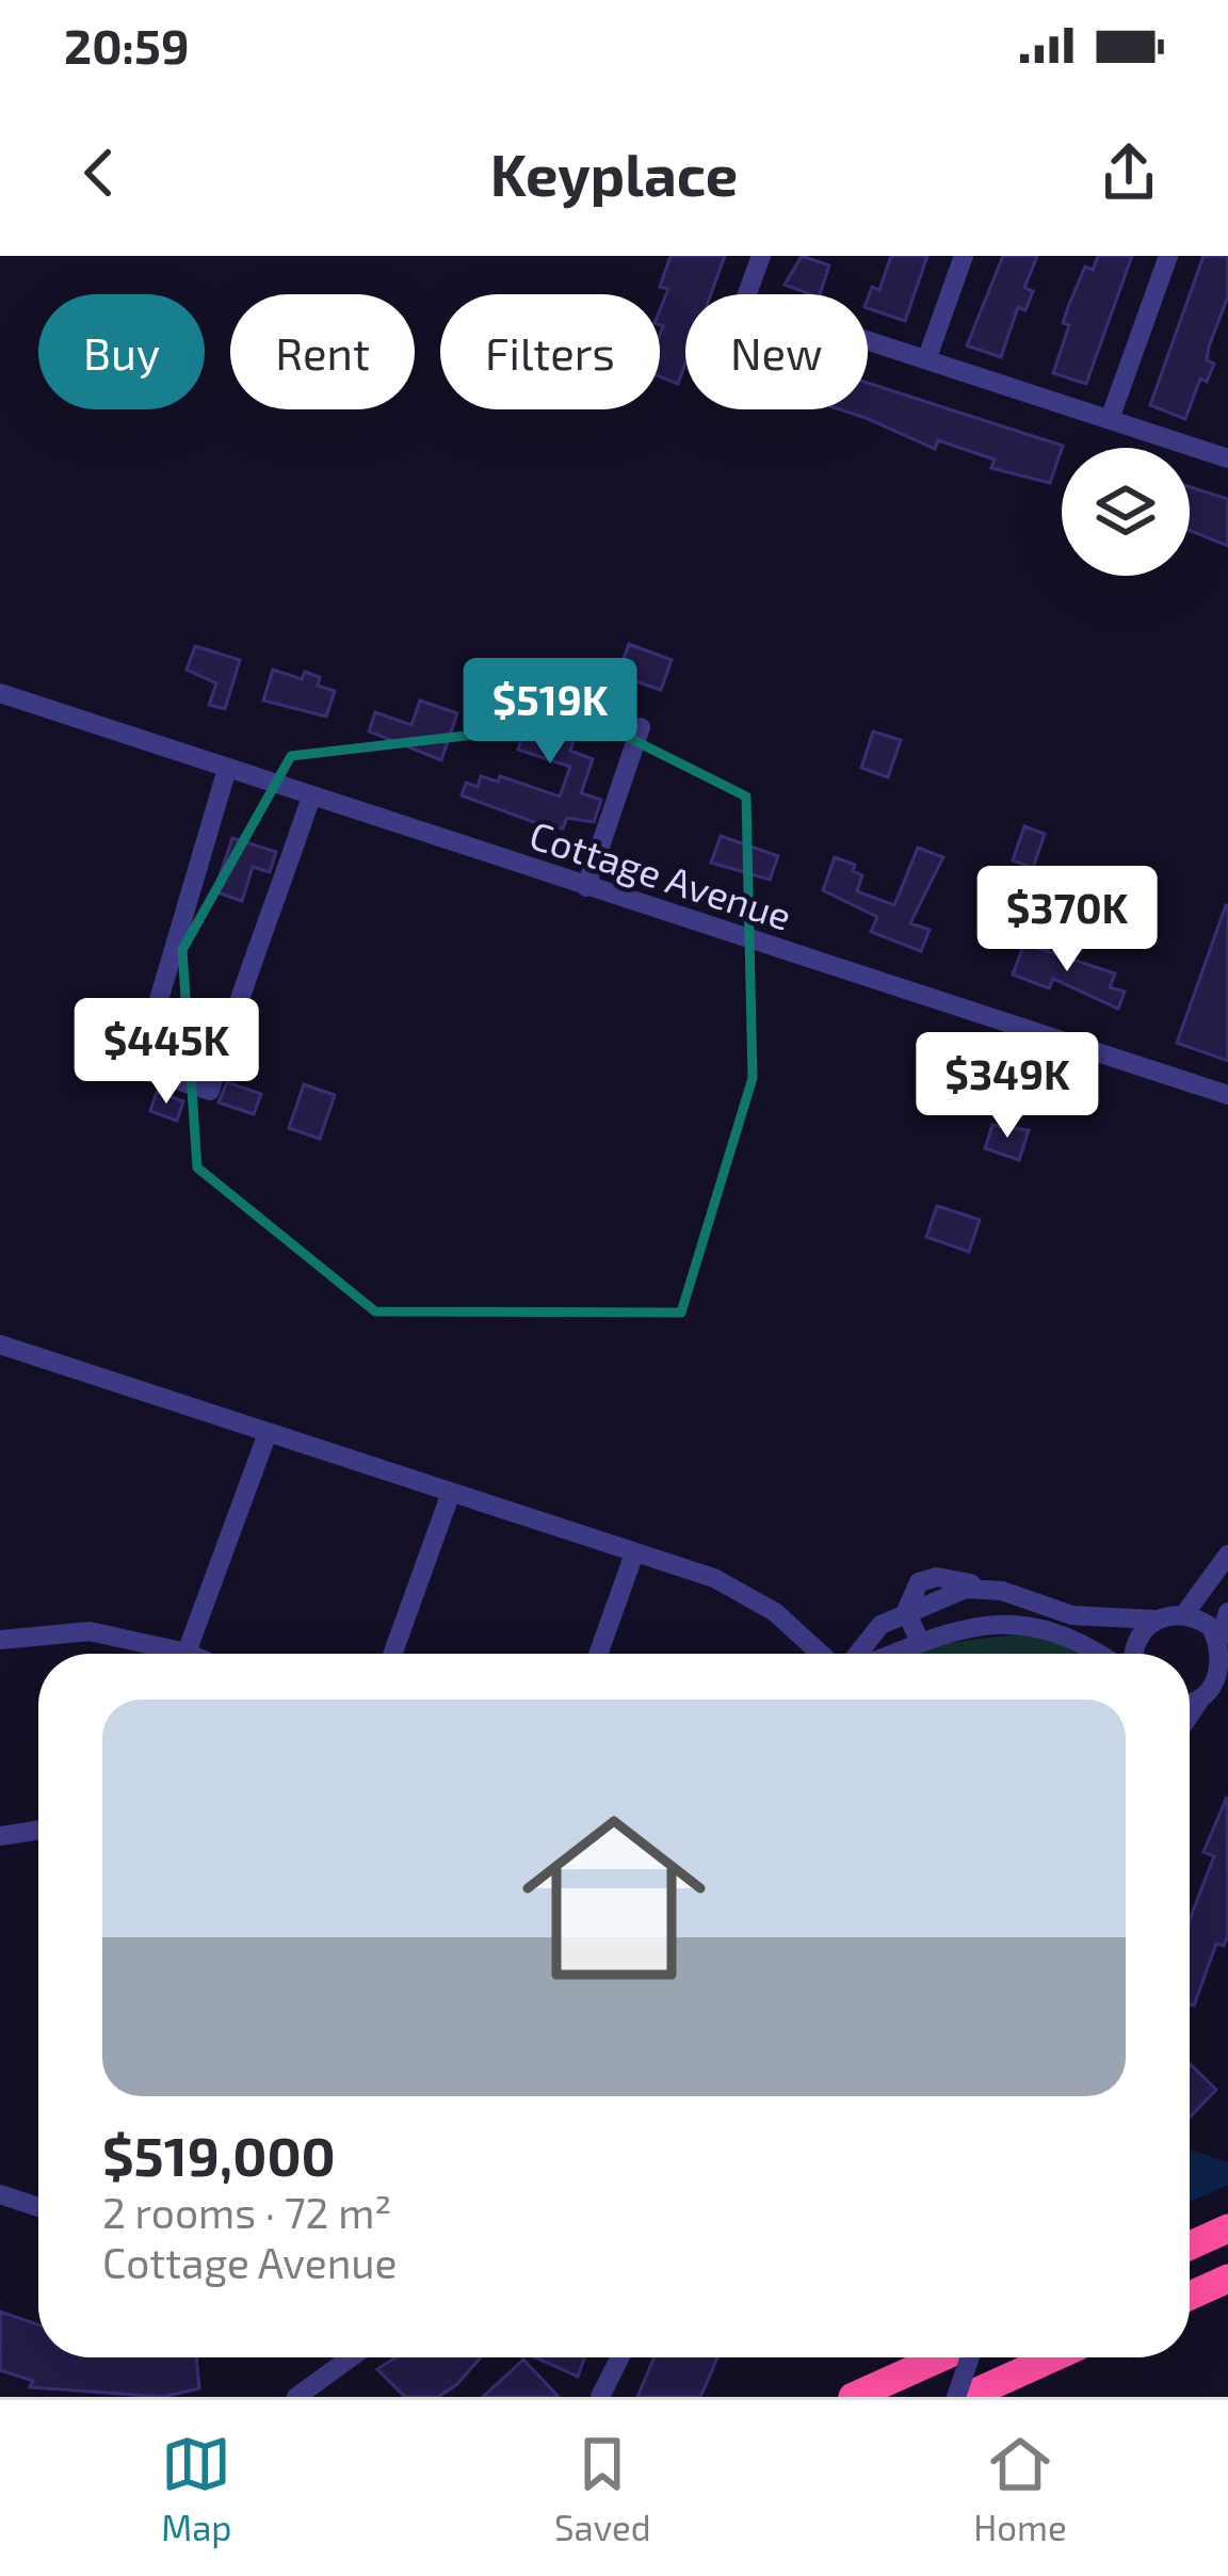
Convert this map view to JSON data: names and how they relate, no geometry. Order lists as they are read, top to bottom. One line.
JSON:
{"streets":{"street":["Cottage Avenue"]},"page":{"status":"20:59","header":"Keyplace","chip":["Buy","Rent","Filters","New"],"price":["$519K","$370K","$445K","$349K"],"list":[{"name":"$519,000","note":"2 rooms · 72 m² · Cottage Avenue"}],"tabs":["Map","Saved","Home"]}}
